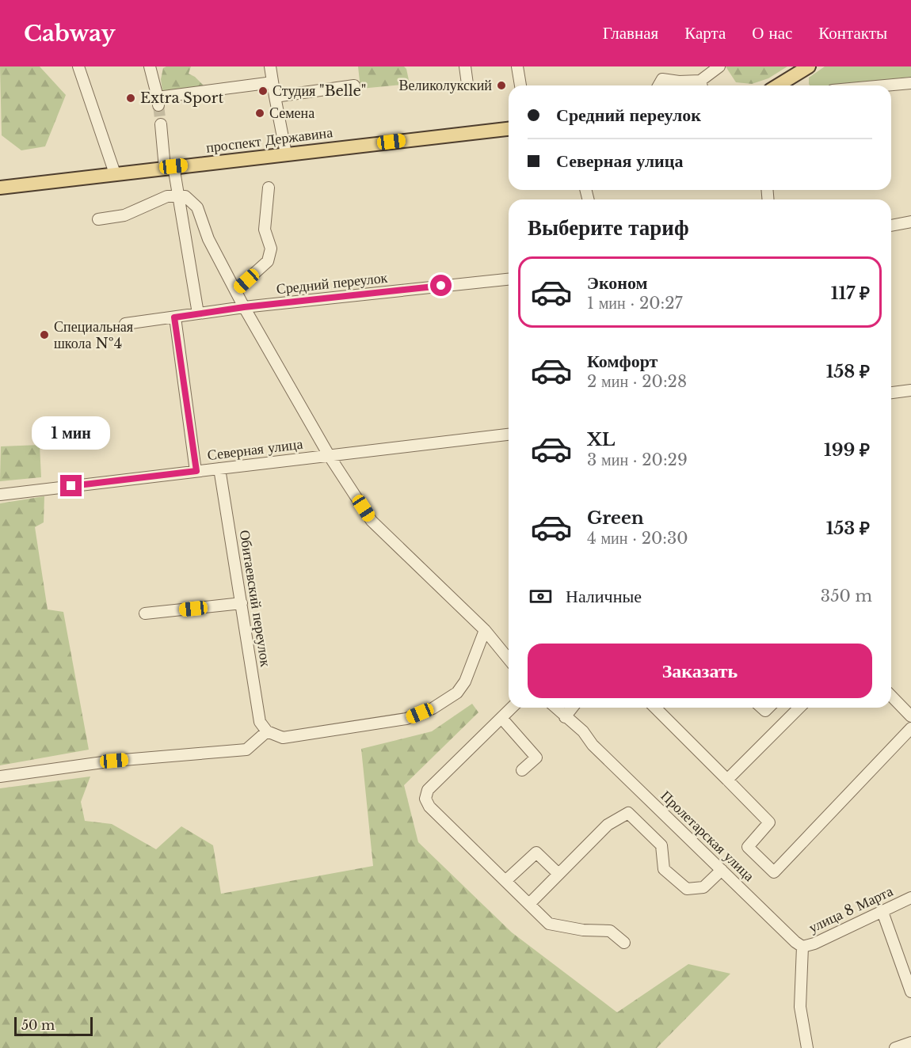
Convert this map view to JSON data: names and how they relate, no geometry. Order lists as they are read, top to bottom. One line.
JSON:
{"streets":{"main road":["проспект Державина"],"street":["Средний переулок","Северная улица","Обитаевский переулок","Пролетарская улица","улица 8 Марта"]},"crossings":[["Северная улица","Обитаевский переулок"],["Пролетарская улица","улица 8 Марта"]],"places":["Великолукский","Студия \"Belle\"","Extra Sport","Семена","Специальная школа №4"],"scale_bar":"50 m","page":{"header":"Cabway","nav":["Главная","Карта","О нас","Контакты"],"banner":["Средний переулок","Северная улица"],"heading":"Выберите тариф","list":[{"name":"Эконом","note":"1 мин · 20:27","value":"117 ₽"},{"name":"Комфорт","note":"2 мин · 20:28","value":"158 ₽"},{"name":"XL","note":"3 мин · 20:29","value":"199 ₽"},{"name":"Green","note":"4 мин · 20:30","value":"153 ₽"}],"bubble":"1 мин","pay":["Наличные","350 m"],"buttons":"Заказать","scale":"50 m"}}
